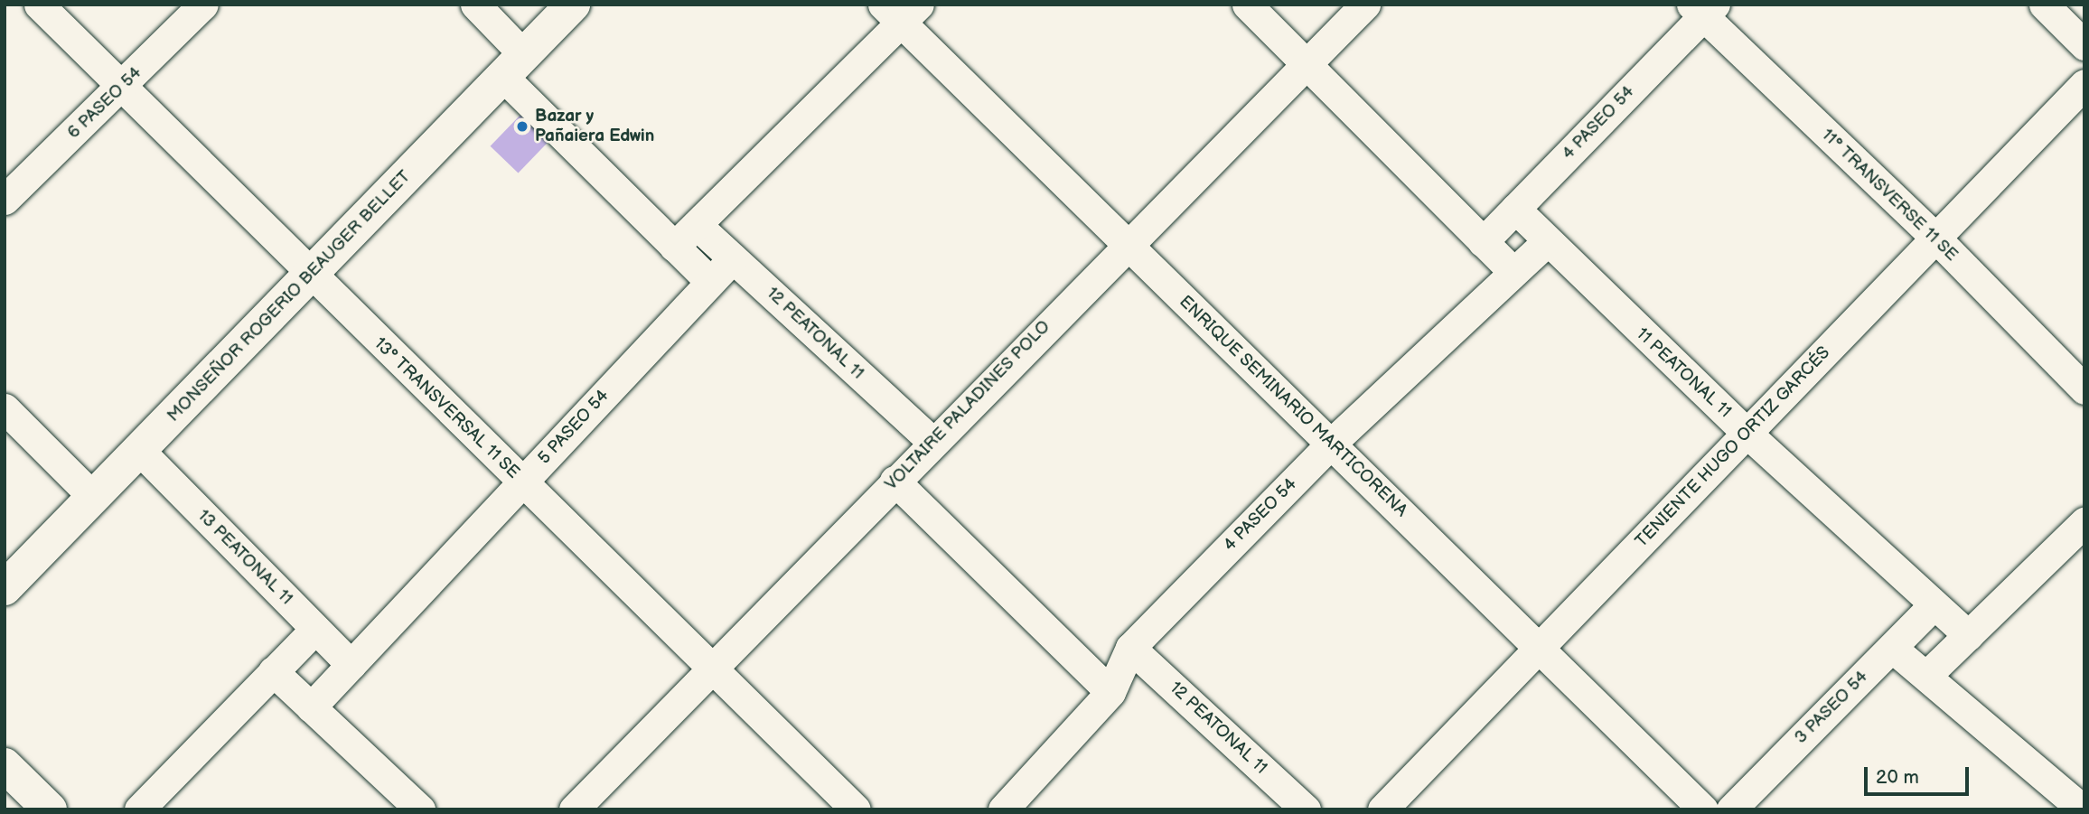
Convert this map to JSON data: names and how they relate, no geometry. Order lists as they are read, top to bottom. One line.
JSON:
{"streets":{"street":["6 PASEO 54","4 PASEO 54","11° TRANSVERSE 11 SE","MONSEÑOR ROGERIO BEAUGER BELLET","12 PEATONAL 11","11 PEATONAL 11","VOLTAIRE PALADINES POLO","ENRIQUE SEMINARIO MARTICORENA","13° TRANSVERSAL 11 SE","5 PASEO 54","TENIENTE HUGO ORTIZ GARCÉS","13 PEATONAL 11","3 PASEO 54"]},"crossings":[["6 PASEO 54","13° TRANSVERSAL 11 SE"],["4 PASEO 54","11° TRANSVERSE 11 SE"],["4 PASEO 54","12 PEATONAL 11"],["4 PASEO 54","11 PEATONAL 11"],["4 PASEO 54","ENRIQUE SEMINARIO MARTICORENA"],["11° TRANSVERSE 11 SE","TENIENTE HUGO ORTIZ GARCÉS"],["MONSEÑOR ROGERIO BEAUGER BELLET","13° TRANSVERSAL 11 SE"],["MONSEÑOR ROGERIO BEAUGER BELLET","13 PEATONAL 11"],["12 PEATONAL 11","VOLTAIRE PALADINES POLO"],["12 PEATONAL 11","5 PASEO 54"],["11 PEATONAL 11","TENIENTE HUGO ORTIZ GARCÉS"],["11 PEATONAL 11","3 PASEO 54"],["VOLTAIRE PALADINES POLO","ENRIQUE SEMINARIO MARTICORENA"],["VOLTAIRE PALADINES POLO","13° TRANSVERSAL 11 SE"],["ENRIQUE SEMINARIO MARTICORENA","TENIENTE HUGO ORTIZ GARCÉS"],["13° TRANSVERSAL 11 SE","5 PASEO 54"],["5 PASEO 54","13 PEATONAL 11"]],"places":["Bazar y Pañaiera Edwin"],"scale_bar":"20 m"}
